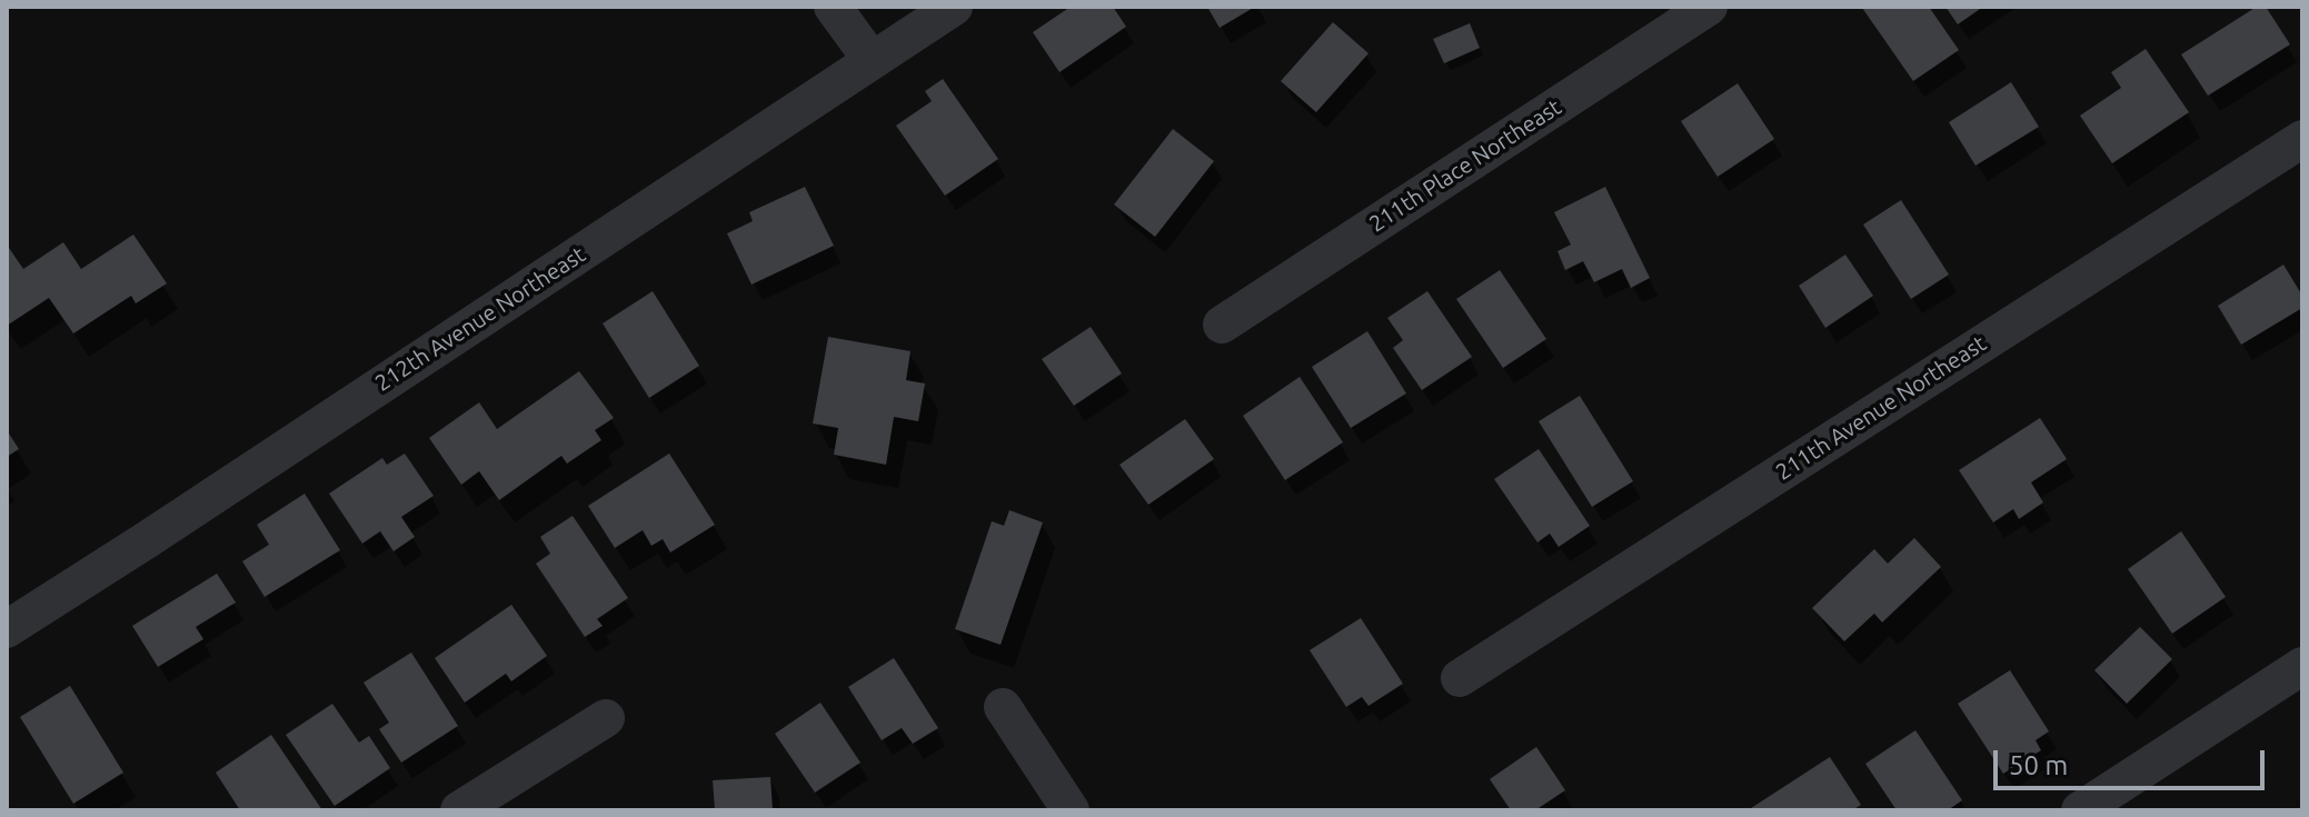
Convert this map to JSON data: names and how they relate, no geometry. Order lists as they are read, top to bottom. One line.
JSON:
{"streets":{"street":["211th Place Northeast","212th Avenue Northeast","211th Avenue Northeast"]},"scale_bar":"50 m"}
